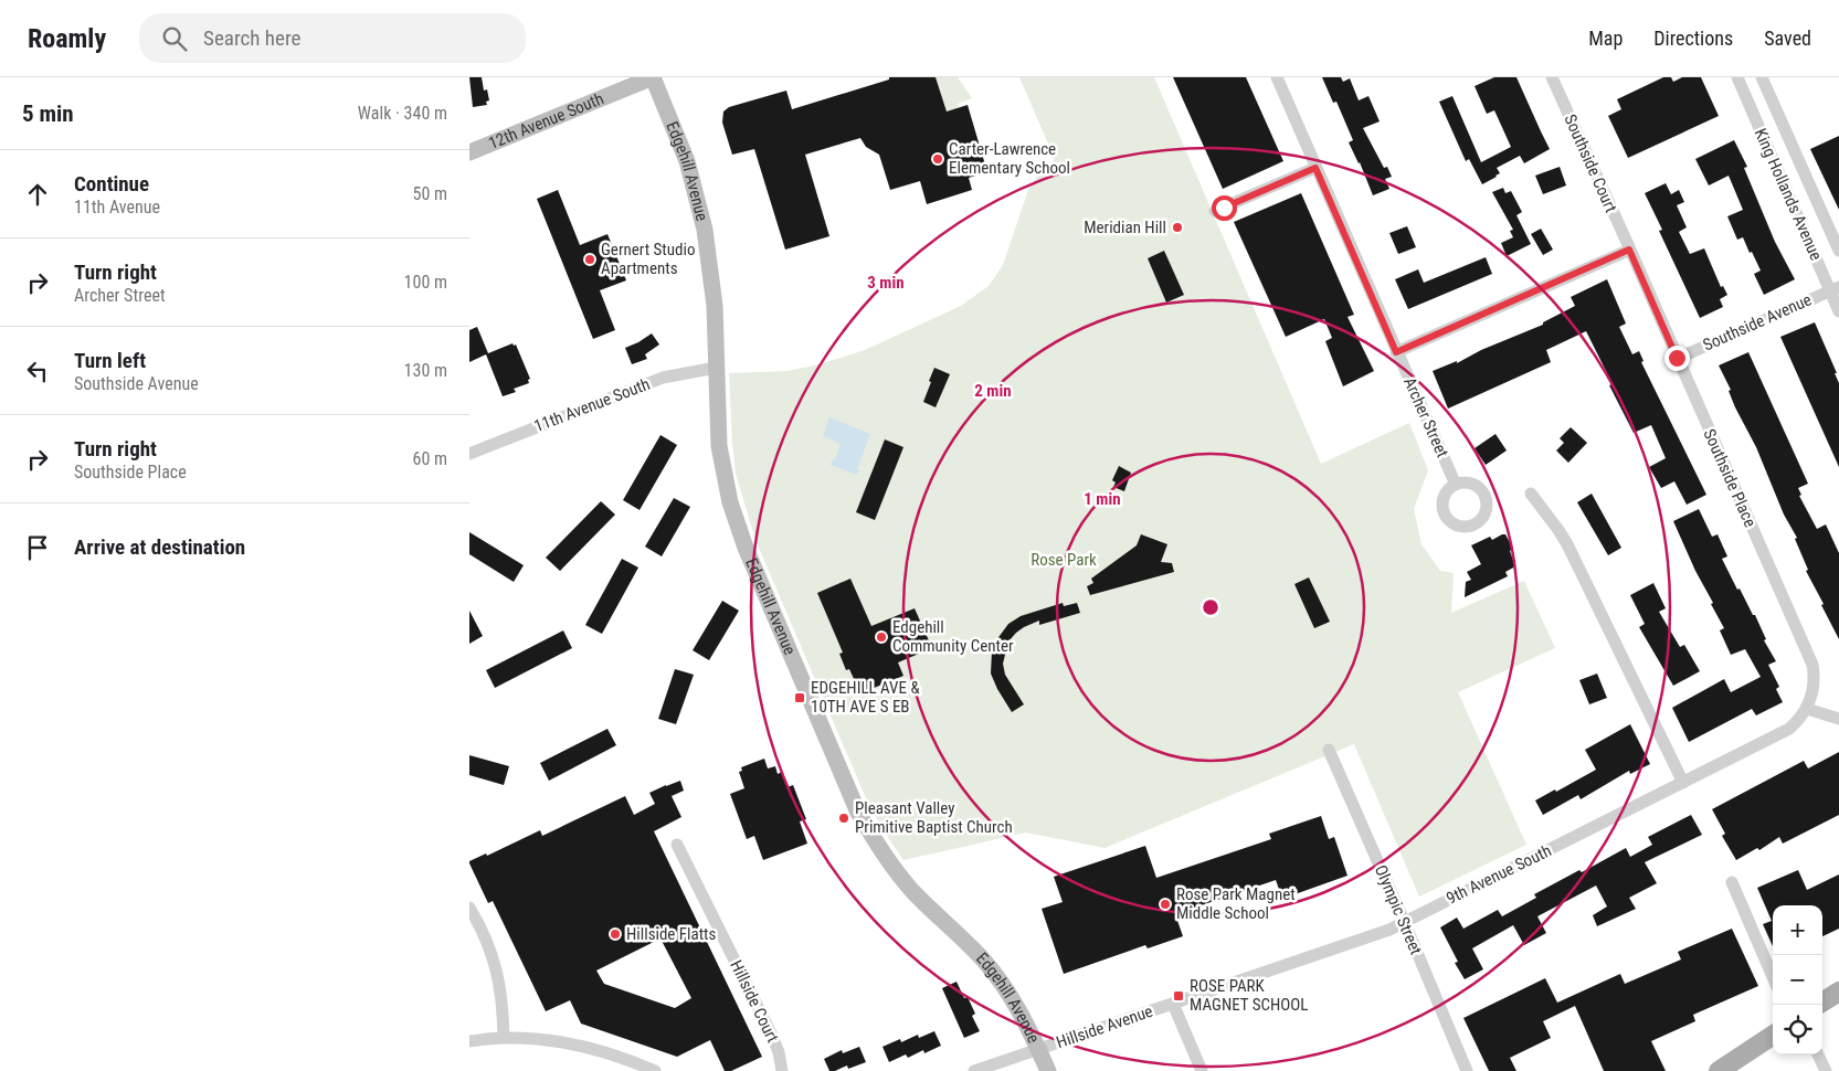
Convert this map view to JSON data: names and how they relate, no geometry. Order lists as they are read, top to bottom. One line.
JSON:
{"streets":{"street":["12th Avenue South","Southside Court","Edgehill Avenue","King Hollands Avenue","Southside Avenue","11th Avenue South","Archer Street","Southside Place","9th Avenue South","Olympic Street","Hillside Court","Hillside Avenue"]},"crossings":[["12th Avenue South","Edgehill Avenue"],["Southside Court","Southside Place"],["Edgehill Avenue","11th Avenue South"],["Edgehill Avenue","Hillside Avenue"],["King Hollands Avenue","Southside Avenue"],["Southside Avenue","Southside Place"],["Southside Place","9th Avenue South"],["9th Avenue South","Olympic Street"],["9th Avenue South","Hillside Avenue"]],"parks":["Rose Park"],"places":{"other":["Carter-Lawrence Elementary School","Meridian Hill","Gernert Studio Apartments","Edgehill Community Center","Pleasant Valley Primitive Baptist Church","Rose Park Magnet Middle School","Hillside Flatts"],"transit":["EDGEHILL AVE & 10TH AVE S EB","ROSE PARK MAGNET SCHOOL"]},"page":{"header":"Roamly","search":"Search here","nav":["Map","Directions","Saved"],"heading":["5 min","Walk · 340 m"],"list":[["Continue","11th Avenue","50 m"],["Turn right","Archer Street","100 m"],["Turn left","Southside Avenue","130 m"],["Turn right","Southside Place","60 m"],"Arrive at destination"],"map_buttons":["+","−"]},"rings":["3 min","2 min","1 min"]}
